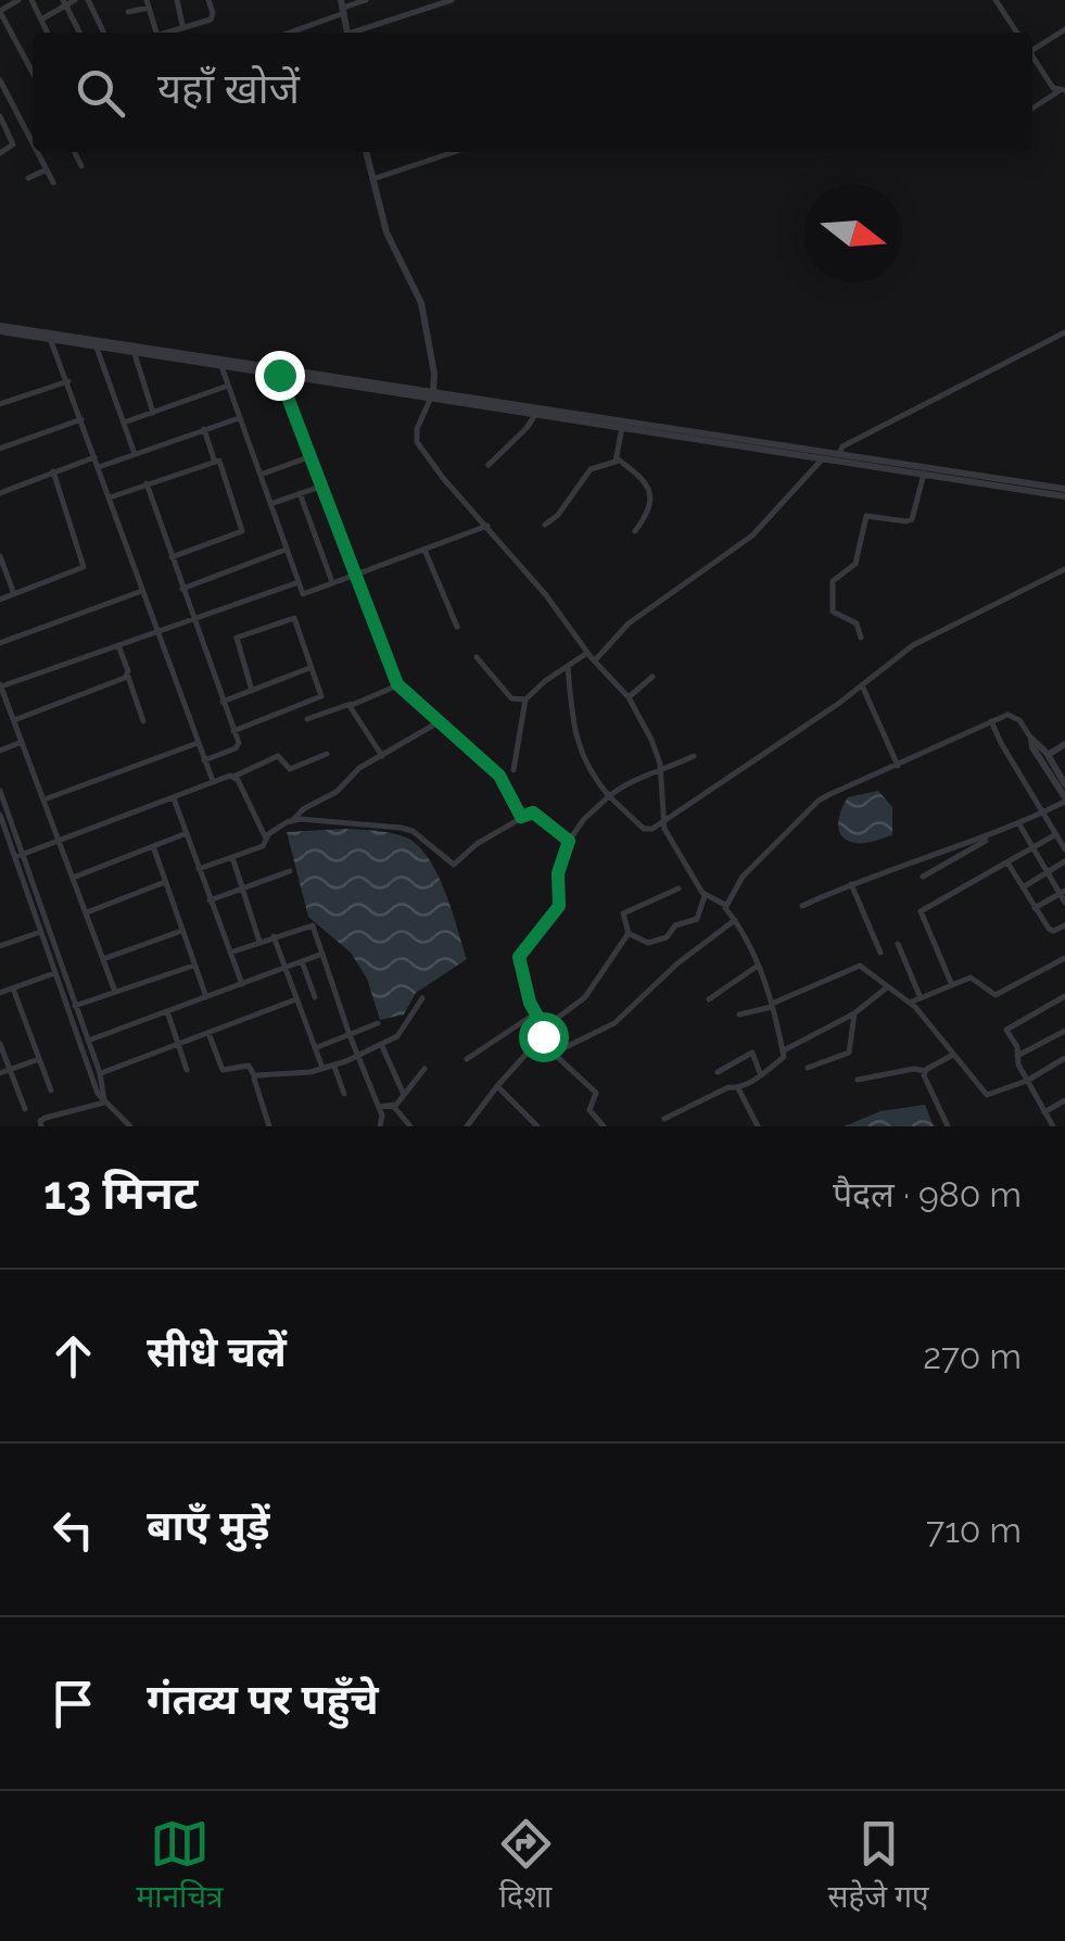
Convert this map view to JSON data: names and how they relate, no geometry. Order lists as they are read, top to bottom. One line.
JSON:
{"north":"right","page":{"search":"यहाँ खोजें","heading":["13 मिनट","पैदल · 980 m"],"list":[["सीधे चलें","270 m"],["बाएँ मुड़ें","710 m"],"गंतव्य पर पहुँचे"],"nav":["मानचित्र","दिशा","सहेजे गए"]}}
